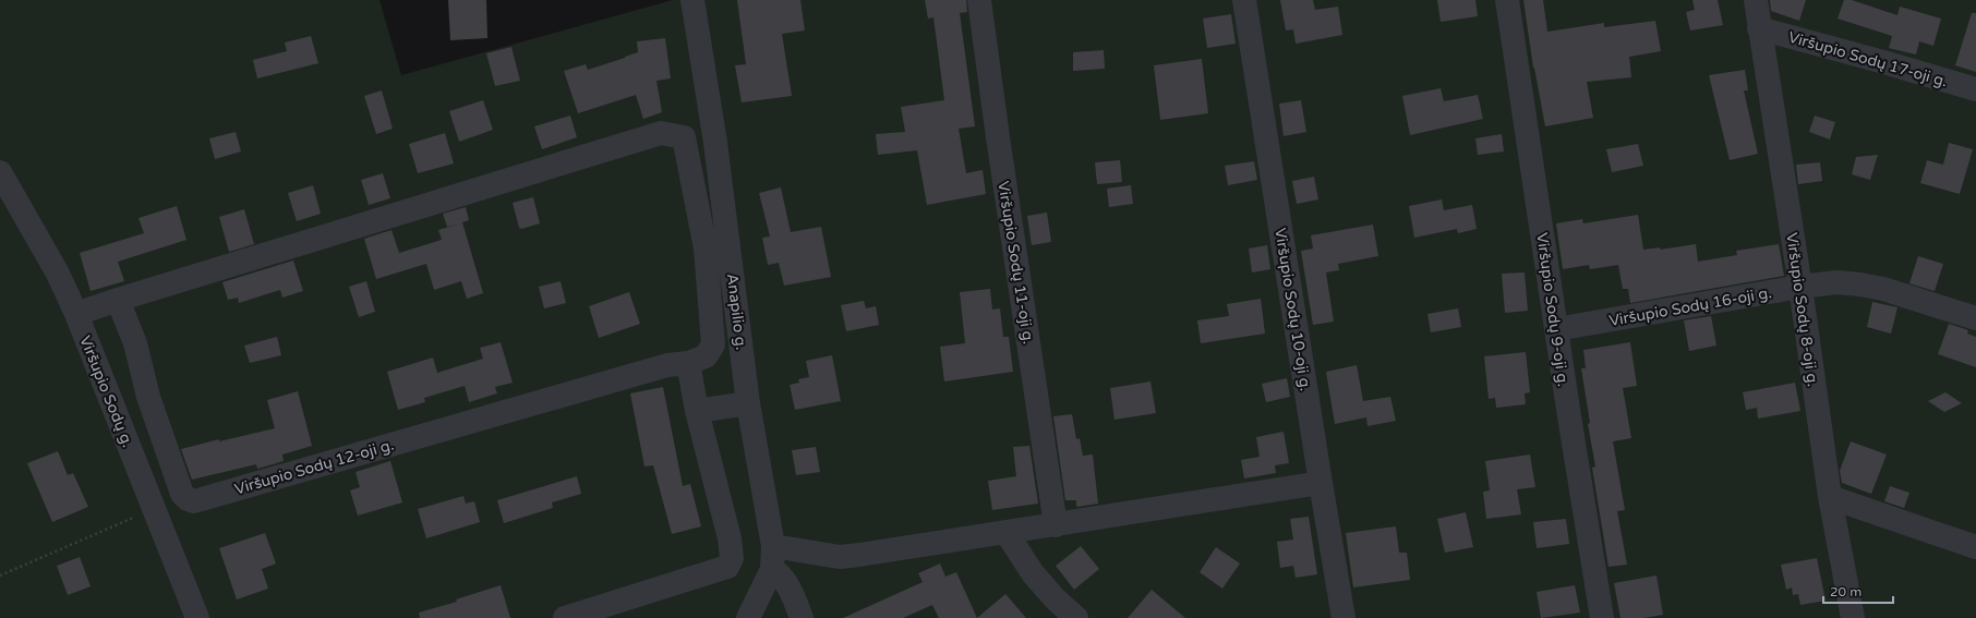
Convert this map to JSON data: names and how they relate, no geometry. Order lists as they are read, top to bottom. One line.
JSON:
{"streets":{"street":["Viršupio Sodų 17-oji g.","Viršupio Sodų 11-oji g.","Viršupio Sodų 16-oji g.","Viršupio Sodų 10-oji g.","Viršupio Sodų 9-oji g.","Viršupio Sodų 8-oji g.","Anapilio g.","Viršupio Sodų g.","Viršupio Sodų 12-oji g."]},"crossings":[["Viršupio Sodų 17-oji g.","Viršupio Sodų 8-oji g."],["Viršupio Sodų 16-oji g.","Viršupio Sodų 9-oji g."],["Viršupio Sodų 16-oji g.","Viršupio Sodų 8-oji g."]],"scale_bar":"20 m"}
